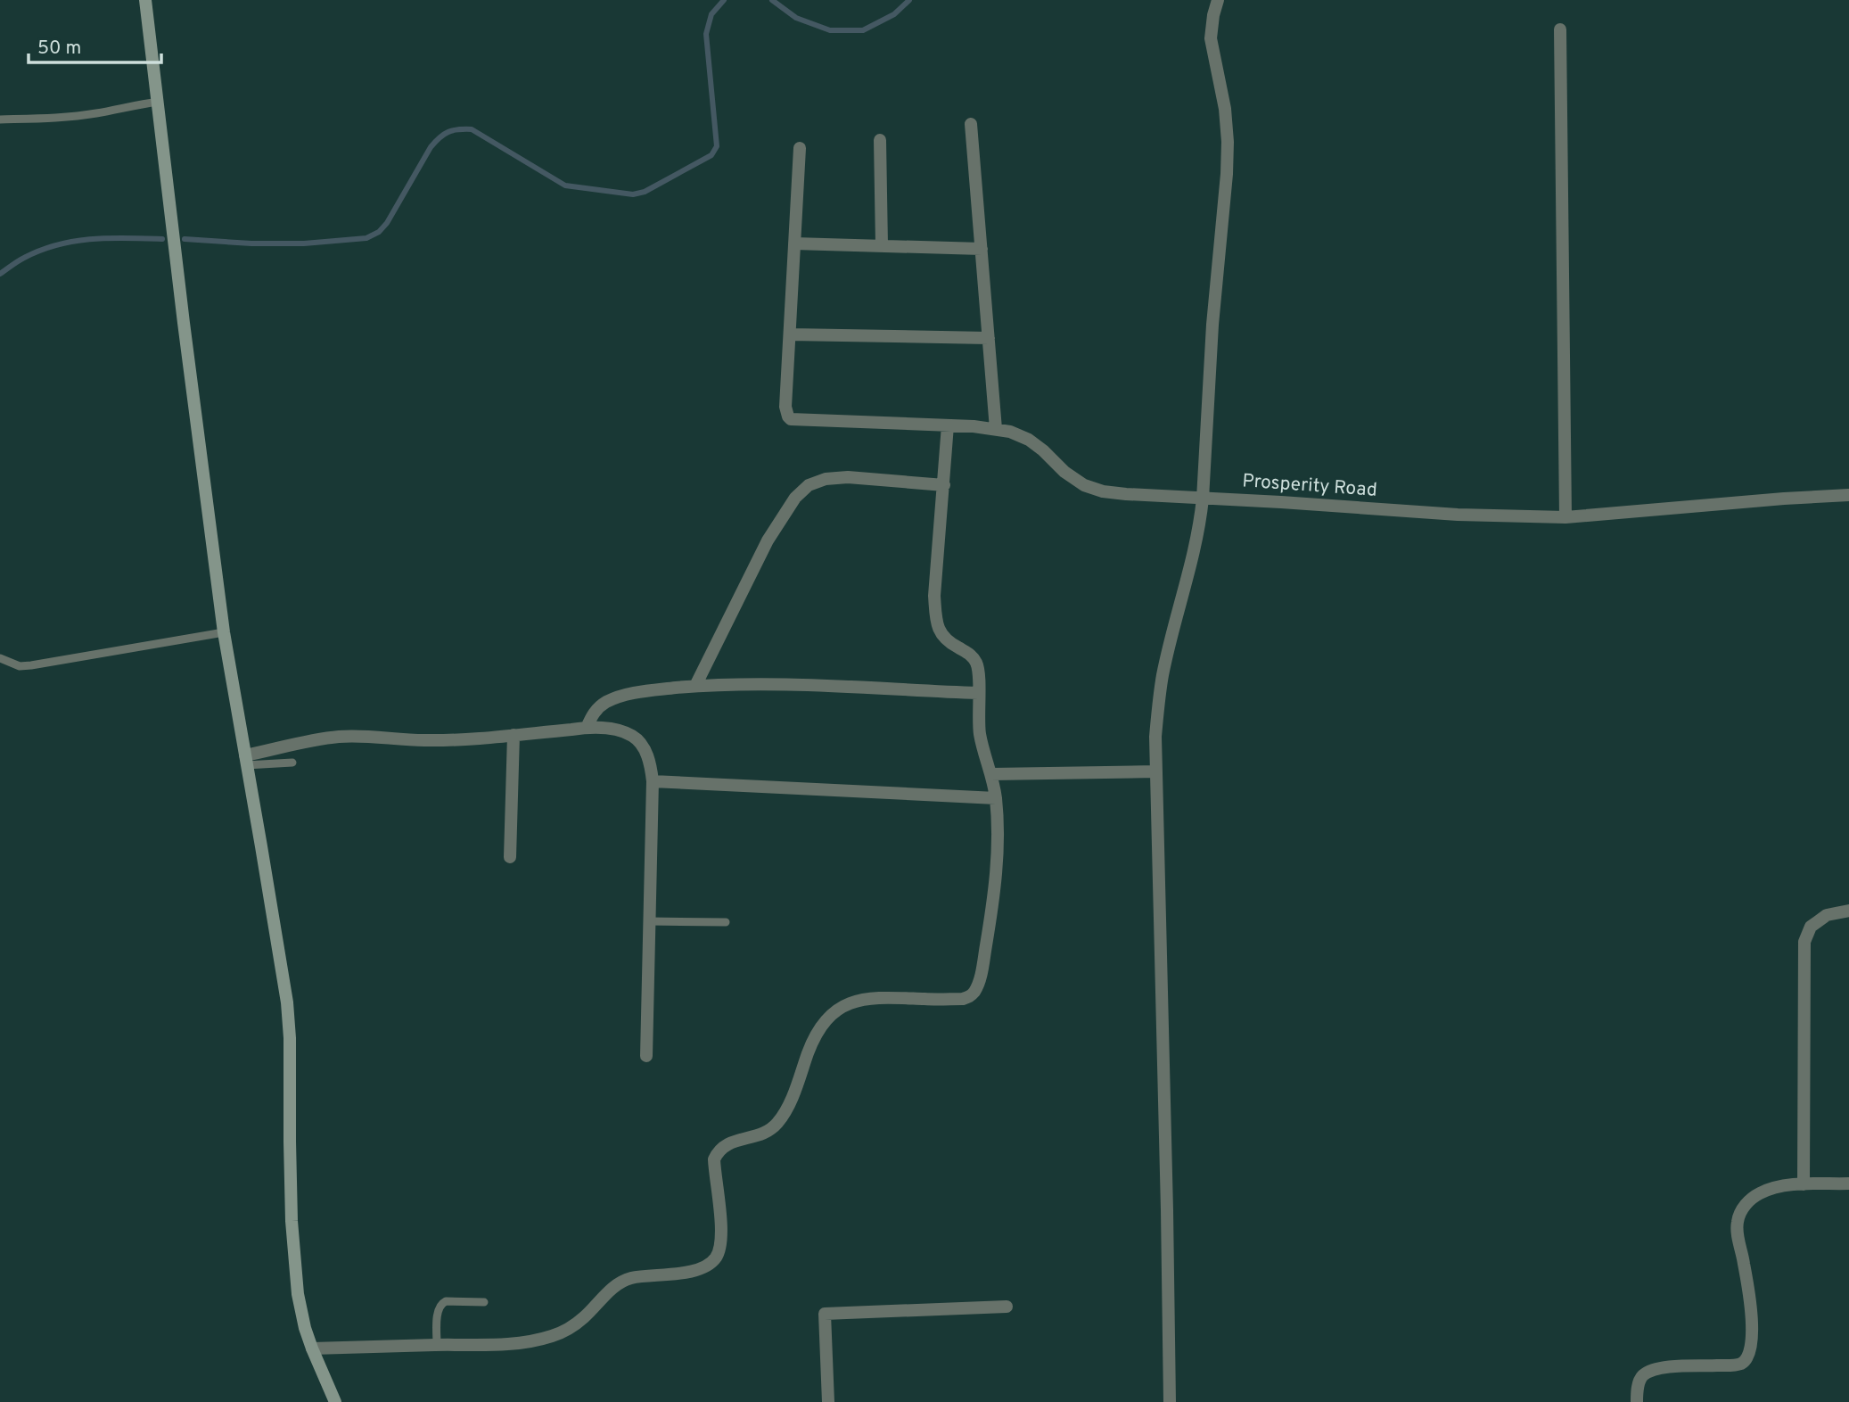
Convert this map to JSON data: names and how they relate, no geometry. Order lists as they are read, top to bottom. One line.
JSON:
{"streets":{"street":["Prosperity Road"]},"scale_bar":"50 m"}
